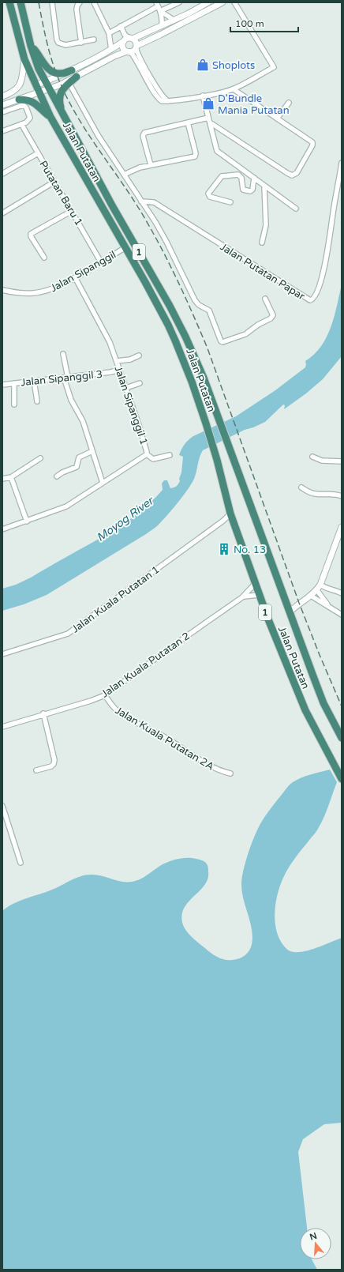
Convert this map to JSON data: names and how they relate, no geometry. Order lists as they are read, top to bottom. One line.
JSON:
{"streets":{"highway":["Jalan Putatan","1"],"street":["Putatan Baru 1","Jalan Sipanggil","Jalan Putatan Papar","Jalan Sipanggil 3","Jalan Sipanggil 1","Jalan Kuala Putatan 1","Jalan Kuala Putatan 2","Jalan Kuala Putatan 2A"]},"crossings":[["Jalan Putatan","Jalan Sipanggil"],["Jalan Putatan","Jalan Kuala Putatan 1"],["Jalan Putatan","Jalan Kuala Putatan 2"],["Putatan Baru 1","Jalan Sipanggil"],["Jalan Sipanggil","Jalan Sipanggil 1"],["Jalan Sipanggil 3","Jalan Sipanggil 1"],["Jalan Kuala Putatan 2","Jalan Kuala Putatan 2A"]],"water":["Moyog River"],"places":{"shop":["Shoplots","D'Bundle Mania Putatan"],"building":["No. 13"]},"scale_bar":"100 m","north":"top"}
